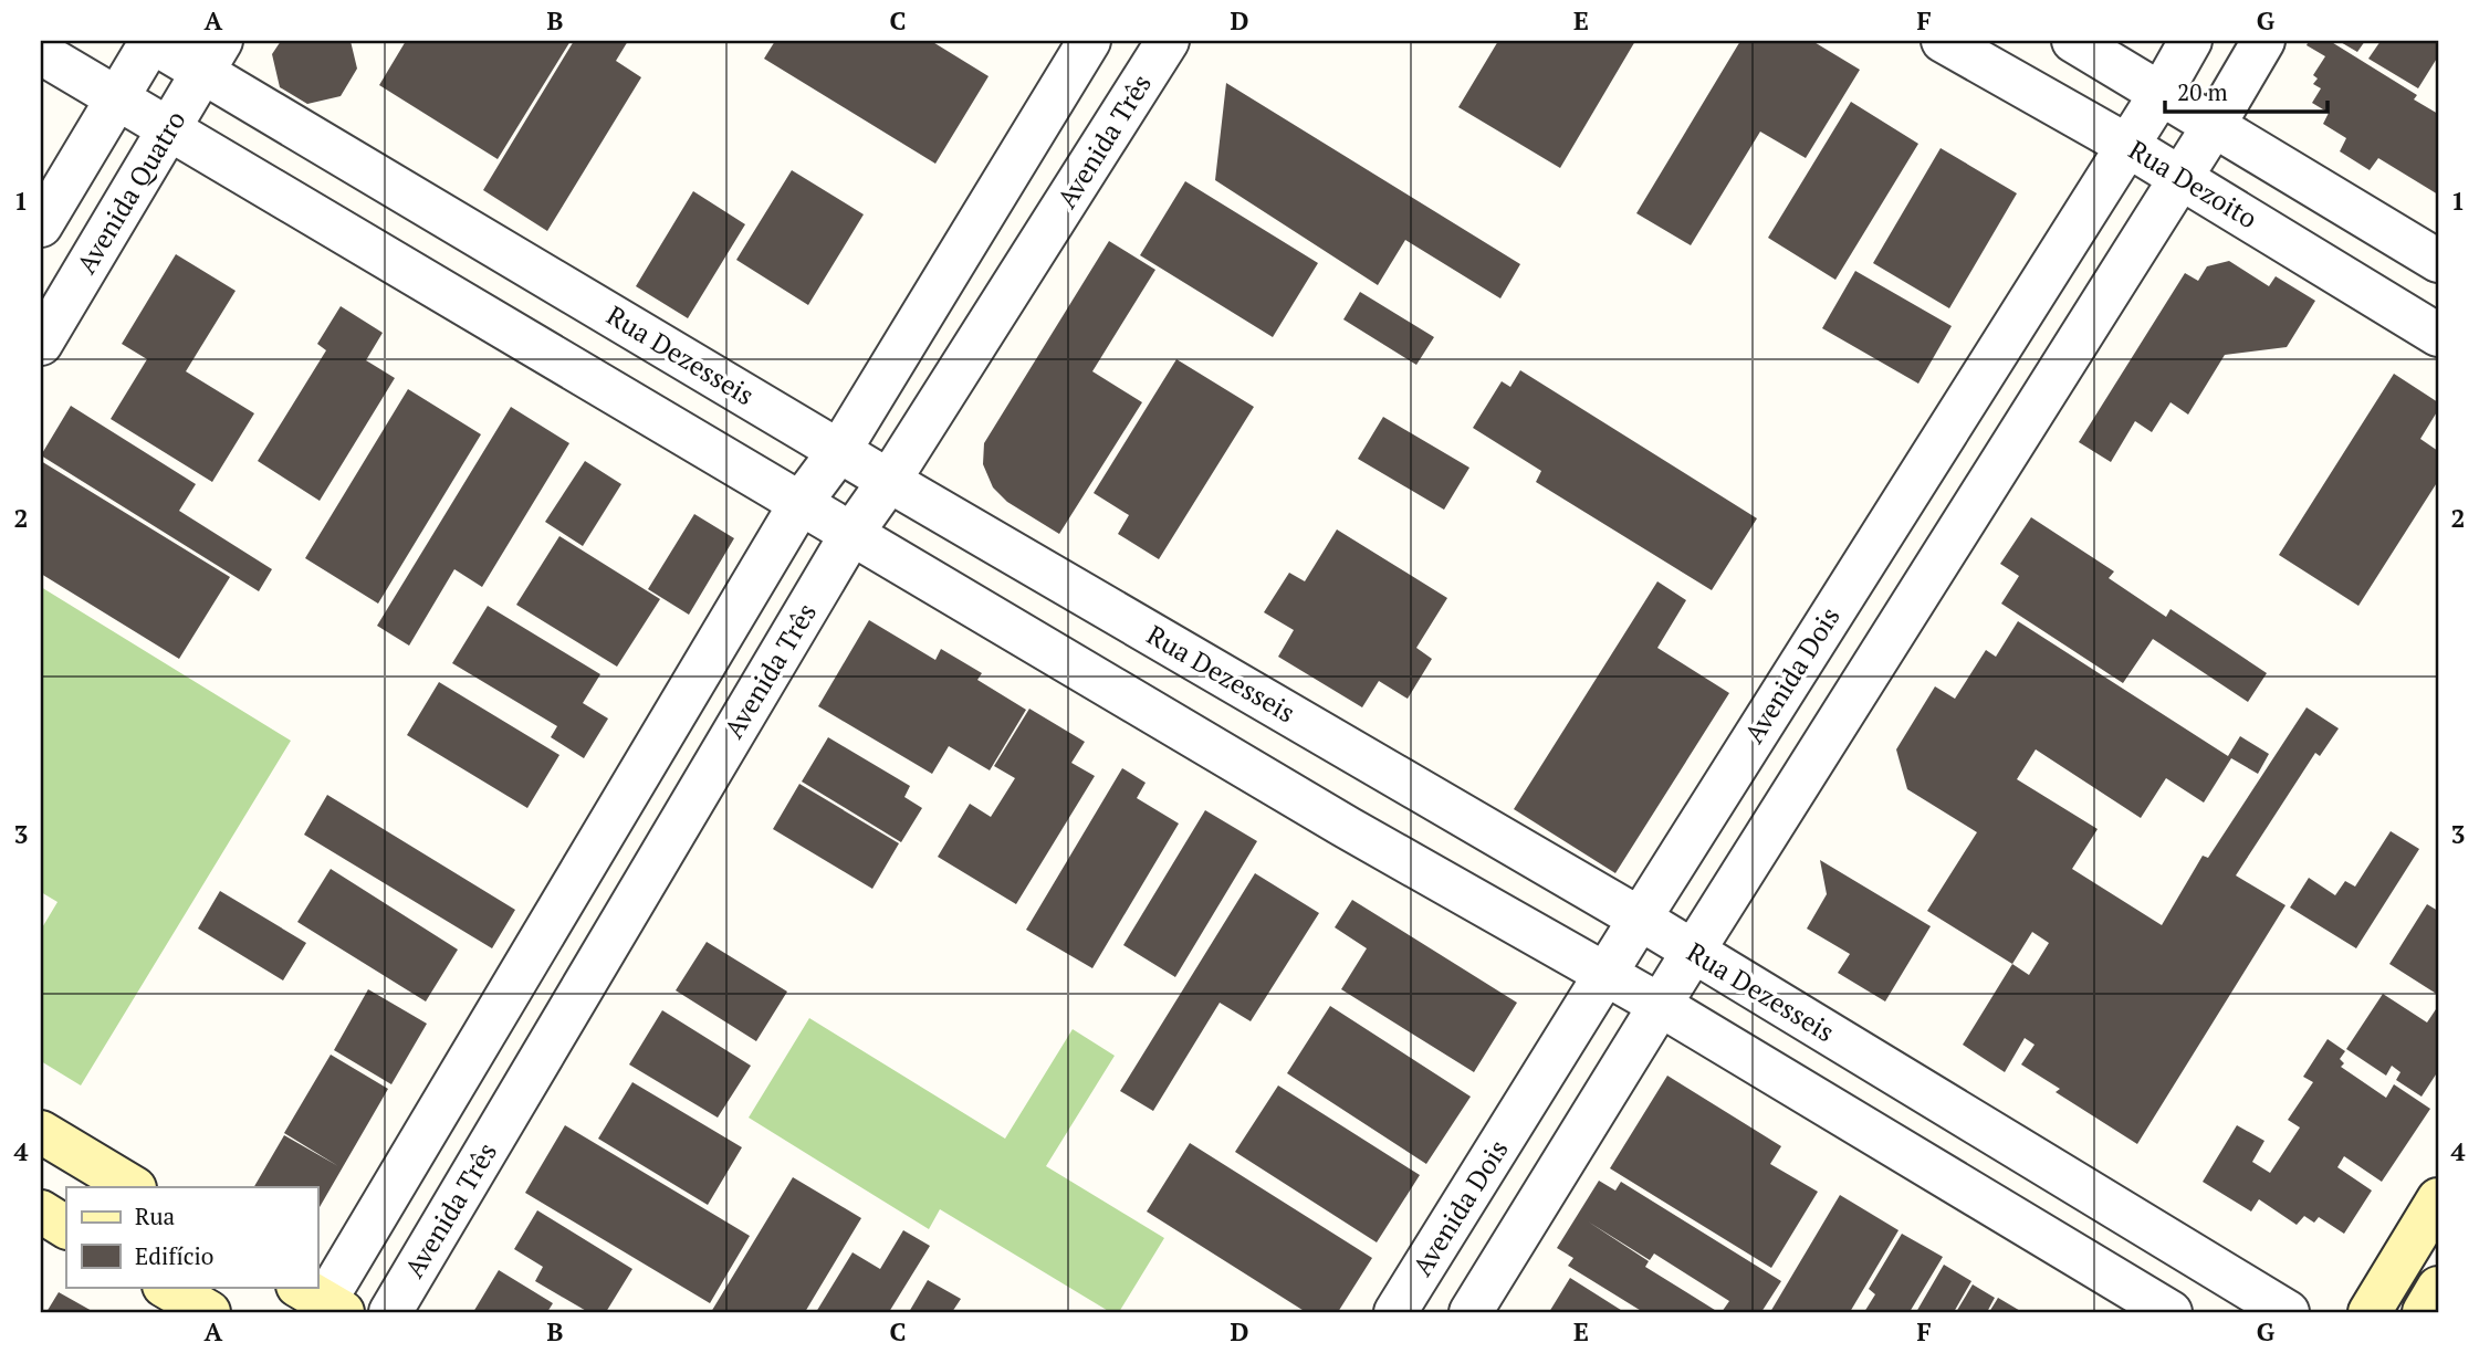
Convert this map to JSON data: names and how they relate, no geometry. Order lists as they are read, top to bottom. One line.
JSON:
{"streets":{"street":["Avenida Três","Rua Dezoito","Avenida Quatro","Rua Dezesseis","Avenida Dois"]},"crossings":[["Avenida Três","Rua Dezesseis"],["Rua Dezoito","Avenida Dois"],["Avenida Quatro","Rua Dezesseis"],["Rua Dezesseis","Avenida Dois"]],"legend":["Rua","Edifício"],"scale_bar":"20 m","grid":{"columns":["A","B","C","D","E","F","G"],"rows":["1","2","3","4"]}}
